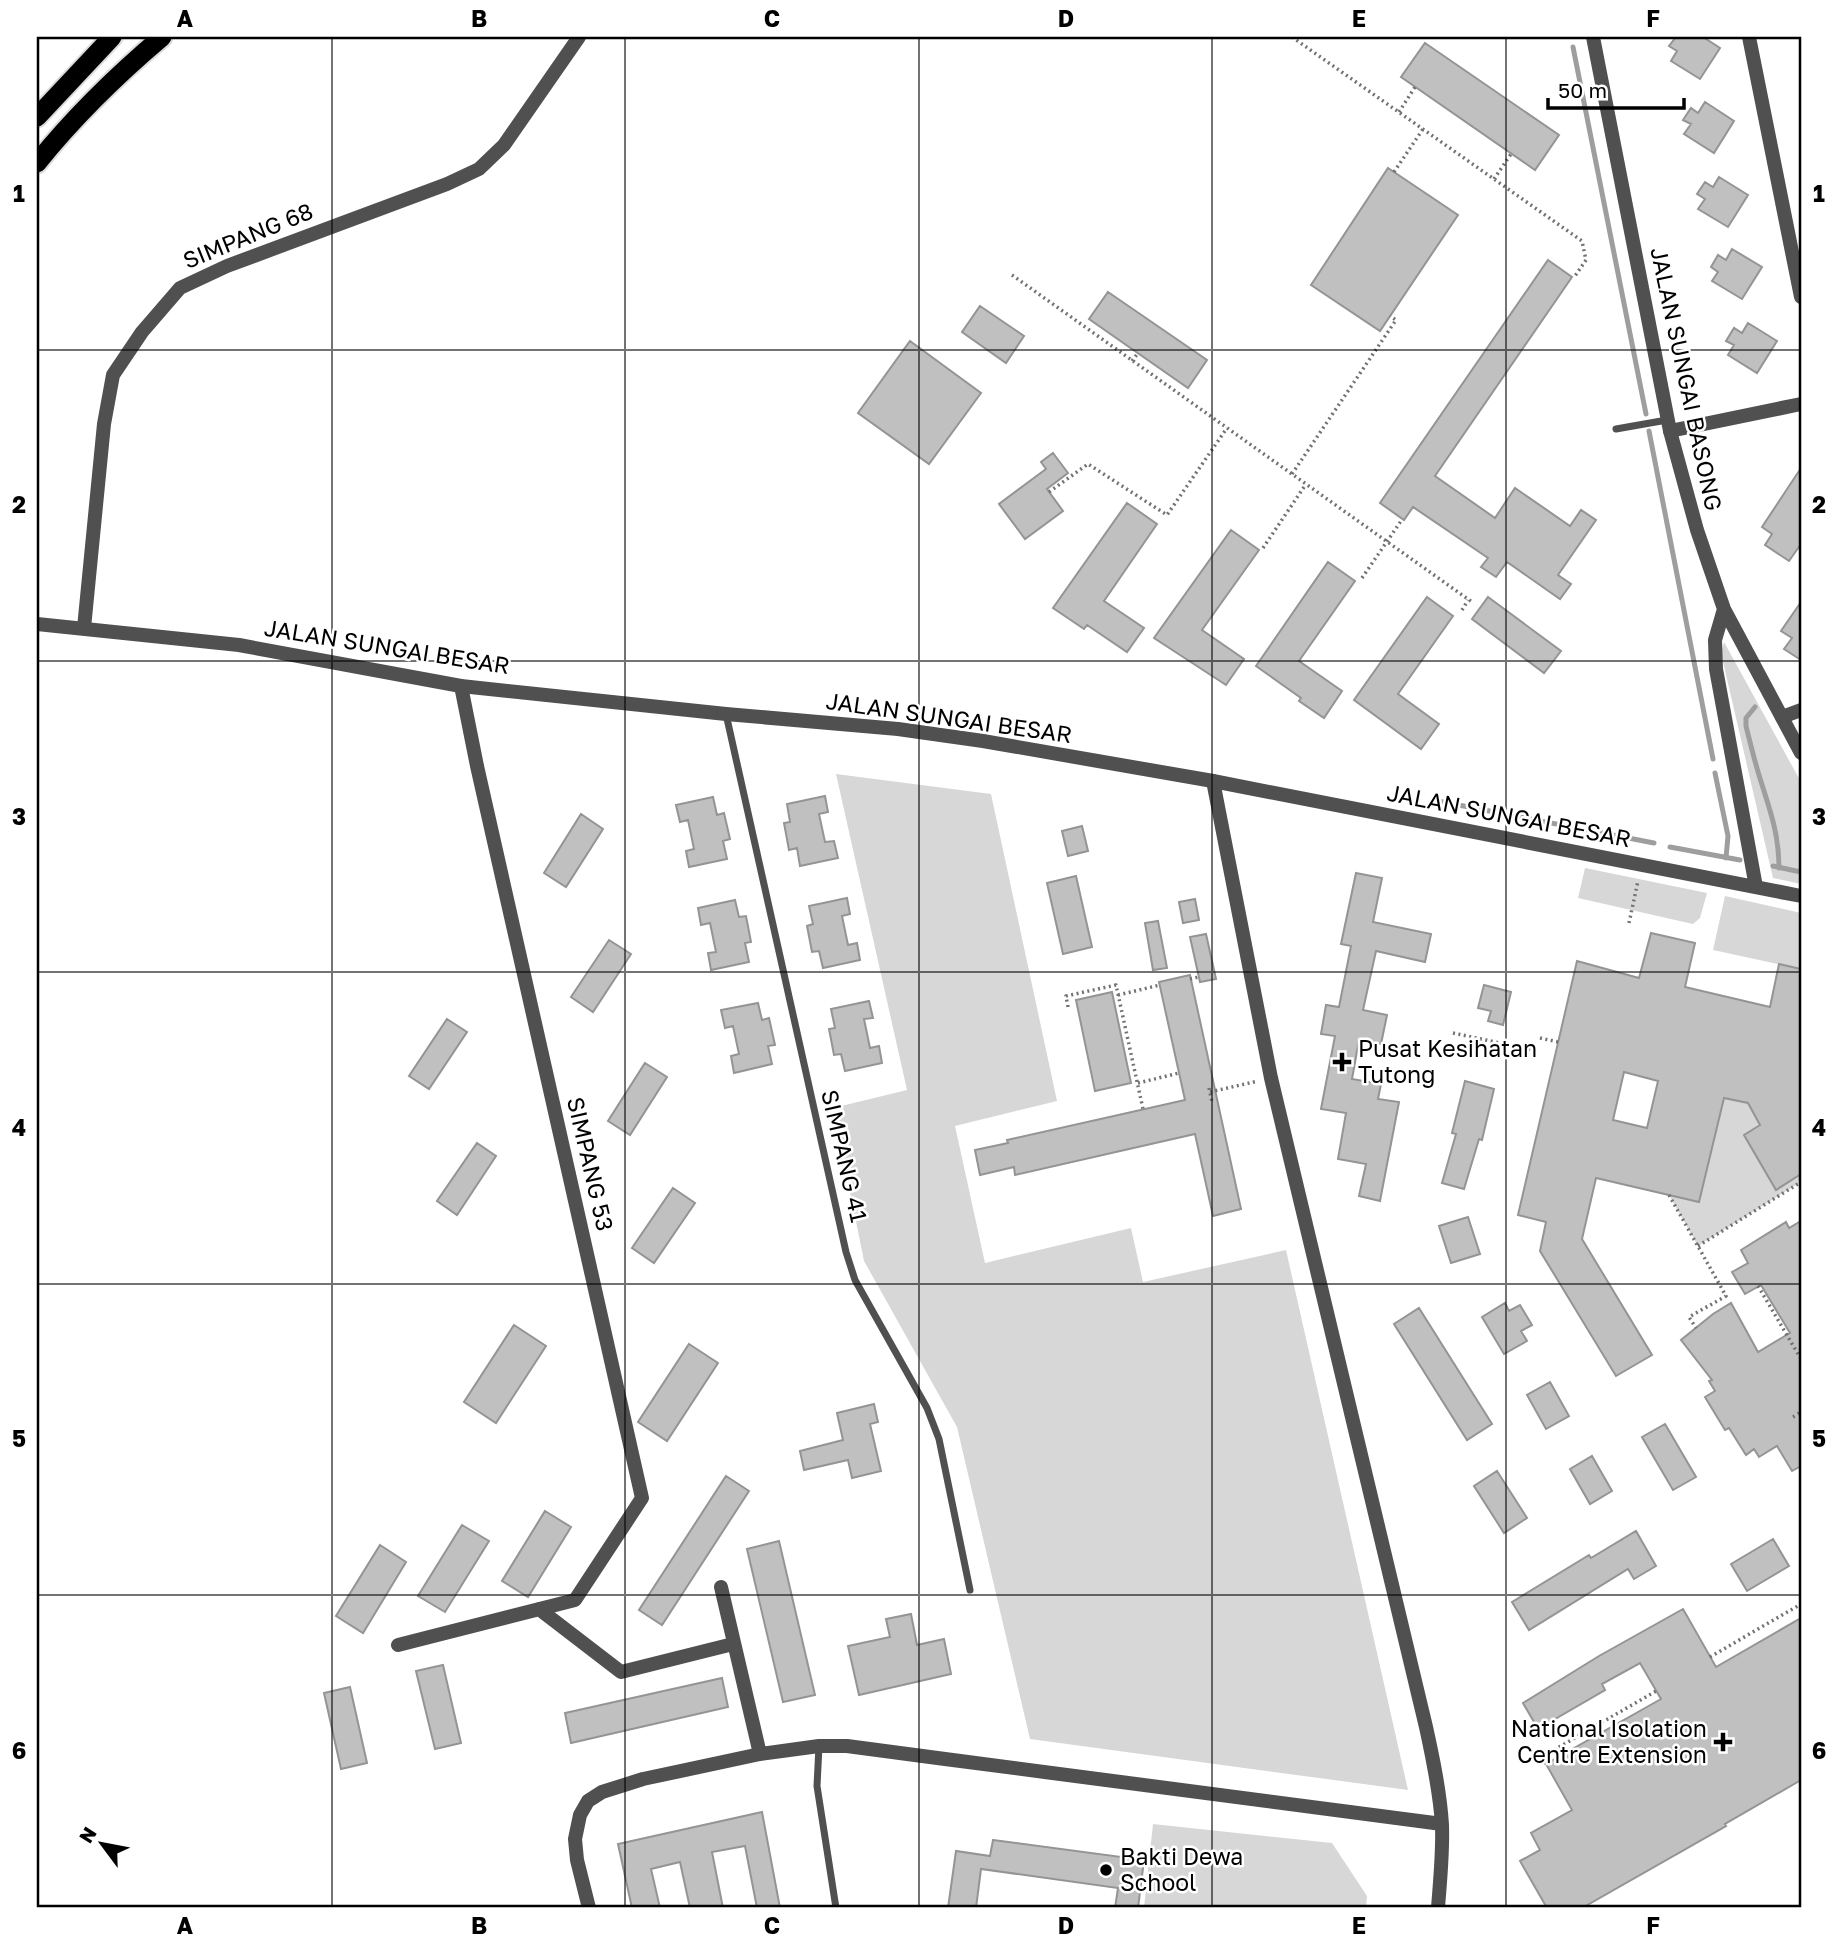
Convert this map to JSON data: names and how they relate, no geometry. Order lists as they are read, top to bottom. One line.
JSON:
{"streets":{"street":["SIMPANG 68","JALAN SUNGAI BASONG","JALAN SUNGAI BESAR","SIMPANG 53"],"lane":["SIMPANG 41"]},"crossings":[["SIMPANG 68","JALAN SUNGAI BESAR"],["JALAN SUNGAI BESAR","SIMPANG 41"],["JALAN SUNGAI BESAR","SIMPANG 53"]],"places":{"health":["Pusat Kesihatan Tutong","National Isolation Centre Extension"],"other":["Bakti Dewa School"]},"scale_bar":"50 m","north":"top left","grid":{"columns":["A","B","C","D","E","F"],"rows":["1","2","3","4","5","6"]}}
